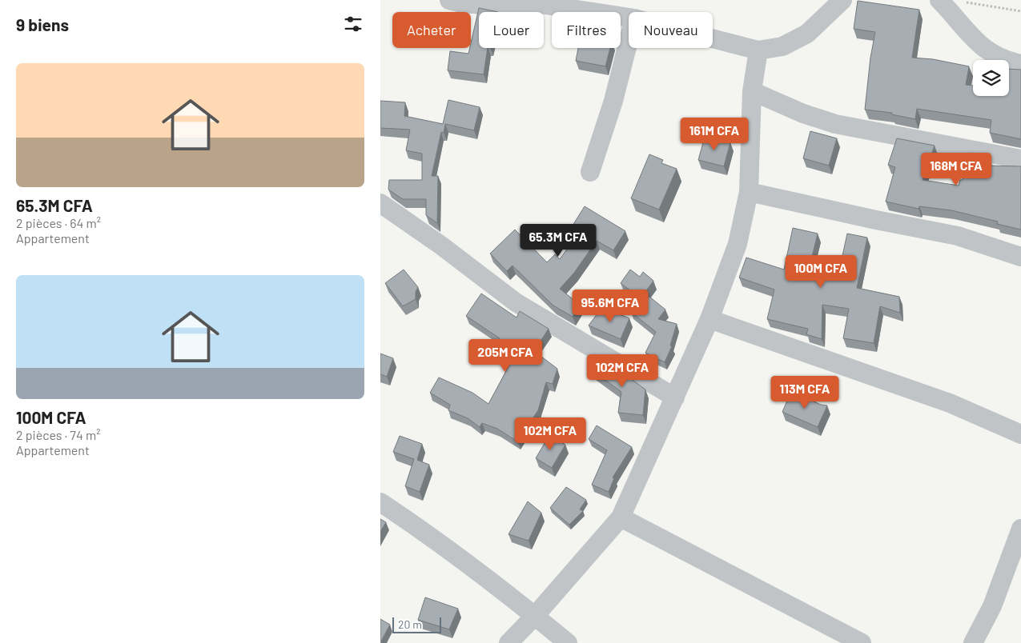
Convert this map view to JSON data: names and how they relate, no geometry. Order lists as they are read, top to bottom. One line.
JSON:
{"scale_bar":"20 m","page":{"heading":"9 biens","chip":["Acheter","Louer","Filtres","Nouveau"],"list":[{"name":"65.3M CFA","note":"2 pièces · 64 m² · Appartement"},{"name":"100M CFA","note":"2 pièces · 74 m² · Appartement"}],"price":["161M CFA","168M CFA","65.3M CFA","100M CFA","95.6M CFA","205M CFA","102M CFA","113M CFA","102M CFA"],"scale":"20 m"}}
